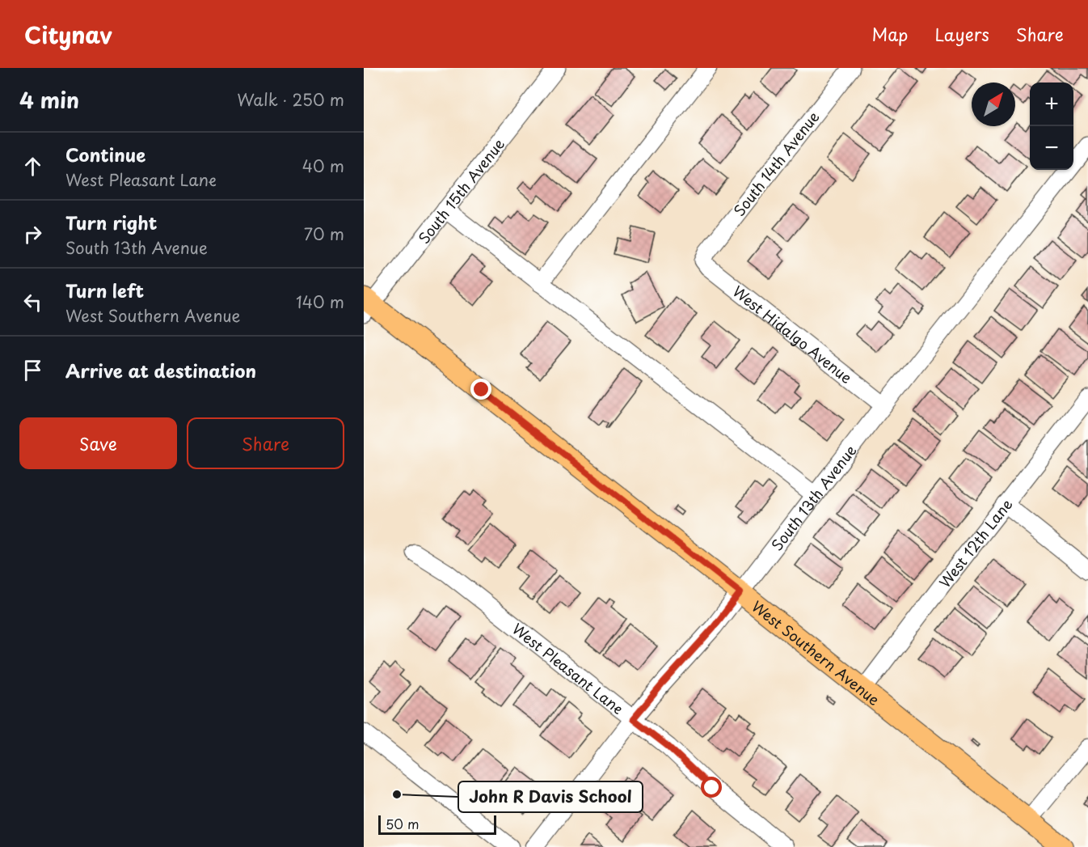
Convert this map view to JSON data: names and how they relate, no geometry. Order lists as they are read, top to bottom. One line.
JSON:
{"streets":{"main road":["West Southern Avenue"],"street":["South 14th Avenue","South 15th Avenue","West Hidalgo Avenue","South 13th Avenue","West 12th Lane","West Pleasant Lane"]},"crossings":[["South 14th Avenue","West Hidalgo Avenue"],["South 15th Avenue","West Southern Avenue"],["West Hidalgo Avenue","South 13th Avenue"],["South 13th Avenue","West Southern Avenue"],["South 13th Avenue","West Pleasant Lane"],["West 12th Lane","West Southern Avenue"]],"places":["John R Davis School"],"scale_bar":"50 m","north":"top right","page":{"header":"Citynav","nav":["Map","Layers","Share"],"heading":["4 min","Walk · 250 m"],"map_buttons":["+","−"],"list":[["Continue","West Pleasant Lane","40 m"],["Turn right","South 13th Avenue","70 m"],["Turn left","West Southern Avenue","140 m"],"Arrive at destination"],"buttons":["Save","Share"],"scale":"50 m"}}
